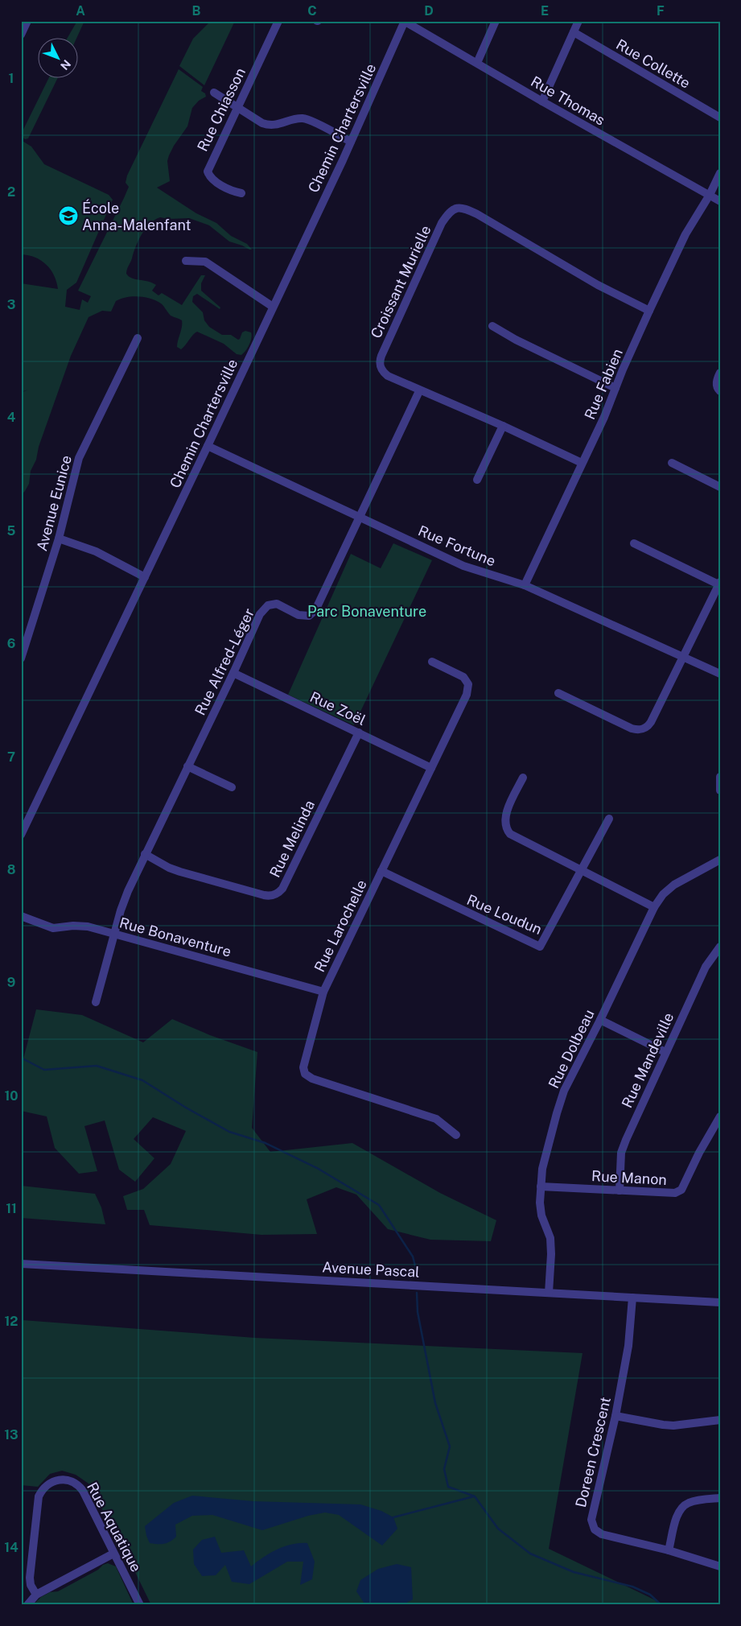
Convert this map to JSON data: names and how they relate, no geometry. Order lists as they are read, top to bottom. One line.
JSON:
{"streets":{"street":["Rue Collette","Rue Thomas","Rue Chiasson","Chemin Chartersville","Croissant Murielle","Rue Fabien","Avenue Eunice","Rue Fortune","Rue Alfred-Léger","Rue Zoël","Rue Melinda","Rue Loudun","Rue Larochelle","Rue Bonaventure","Rue Dolbeau","Rue Mandeville","Rue Manon","Avenue Pascal","Doreen Crescent","Rue Aquatique"]},"crossings":[["Rue Thomas","Chemin Chartersville"],["Rue Thomas","Rue Fabien"],["Chemin Chartersville","Rue Fortune"],["Croissant Murielle","Rue Fabien"],["Croissant Murielle","Rue Alfred-Léger"],["Rue Fabien","Rue Fortune"],["Rue Fortune","Rue Alfred-Léger"],["Rue Alfred-Léger","Rue Zoël"],["Rue Alfred-Léger","Rue Melinda"],["Rue Alfred-Léger","Rue Bonaventure"],["Rue Zoël","Rue Melinda"],["Rue Zoël","Rue Larochelle"],["Rue Loudun","Rue Larochelle"],["Rue Larochelle","Rue Bonaventure"],["Rue Dolbeau","Rue Manon"],["Rue Dolbeau","Avenue Pascal"],["Rue Mandeville","Rue Manon"],["Avenue Pascal","Doreen Crescent"]],"parks":["Parc Bonaventure"],"places":{"school or university":["École Anna-Malenfant"]},"north":"bottom right","grid":{"columns":["A","B","C","D","E","F"],"rows":["1","2","3","4","5","6","7","8","9","10","11","12","13","14"]}}
